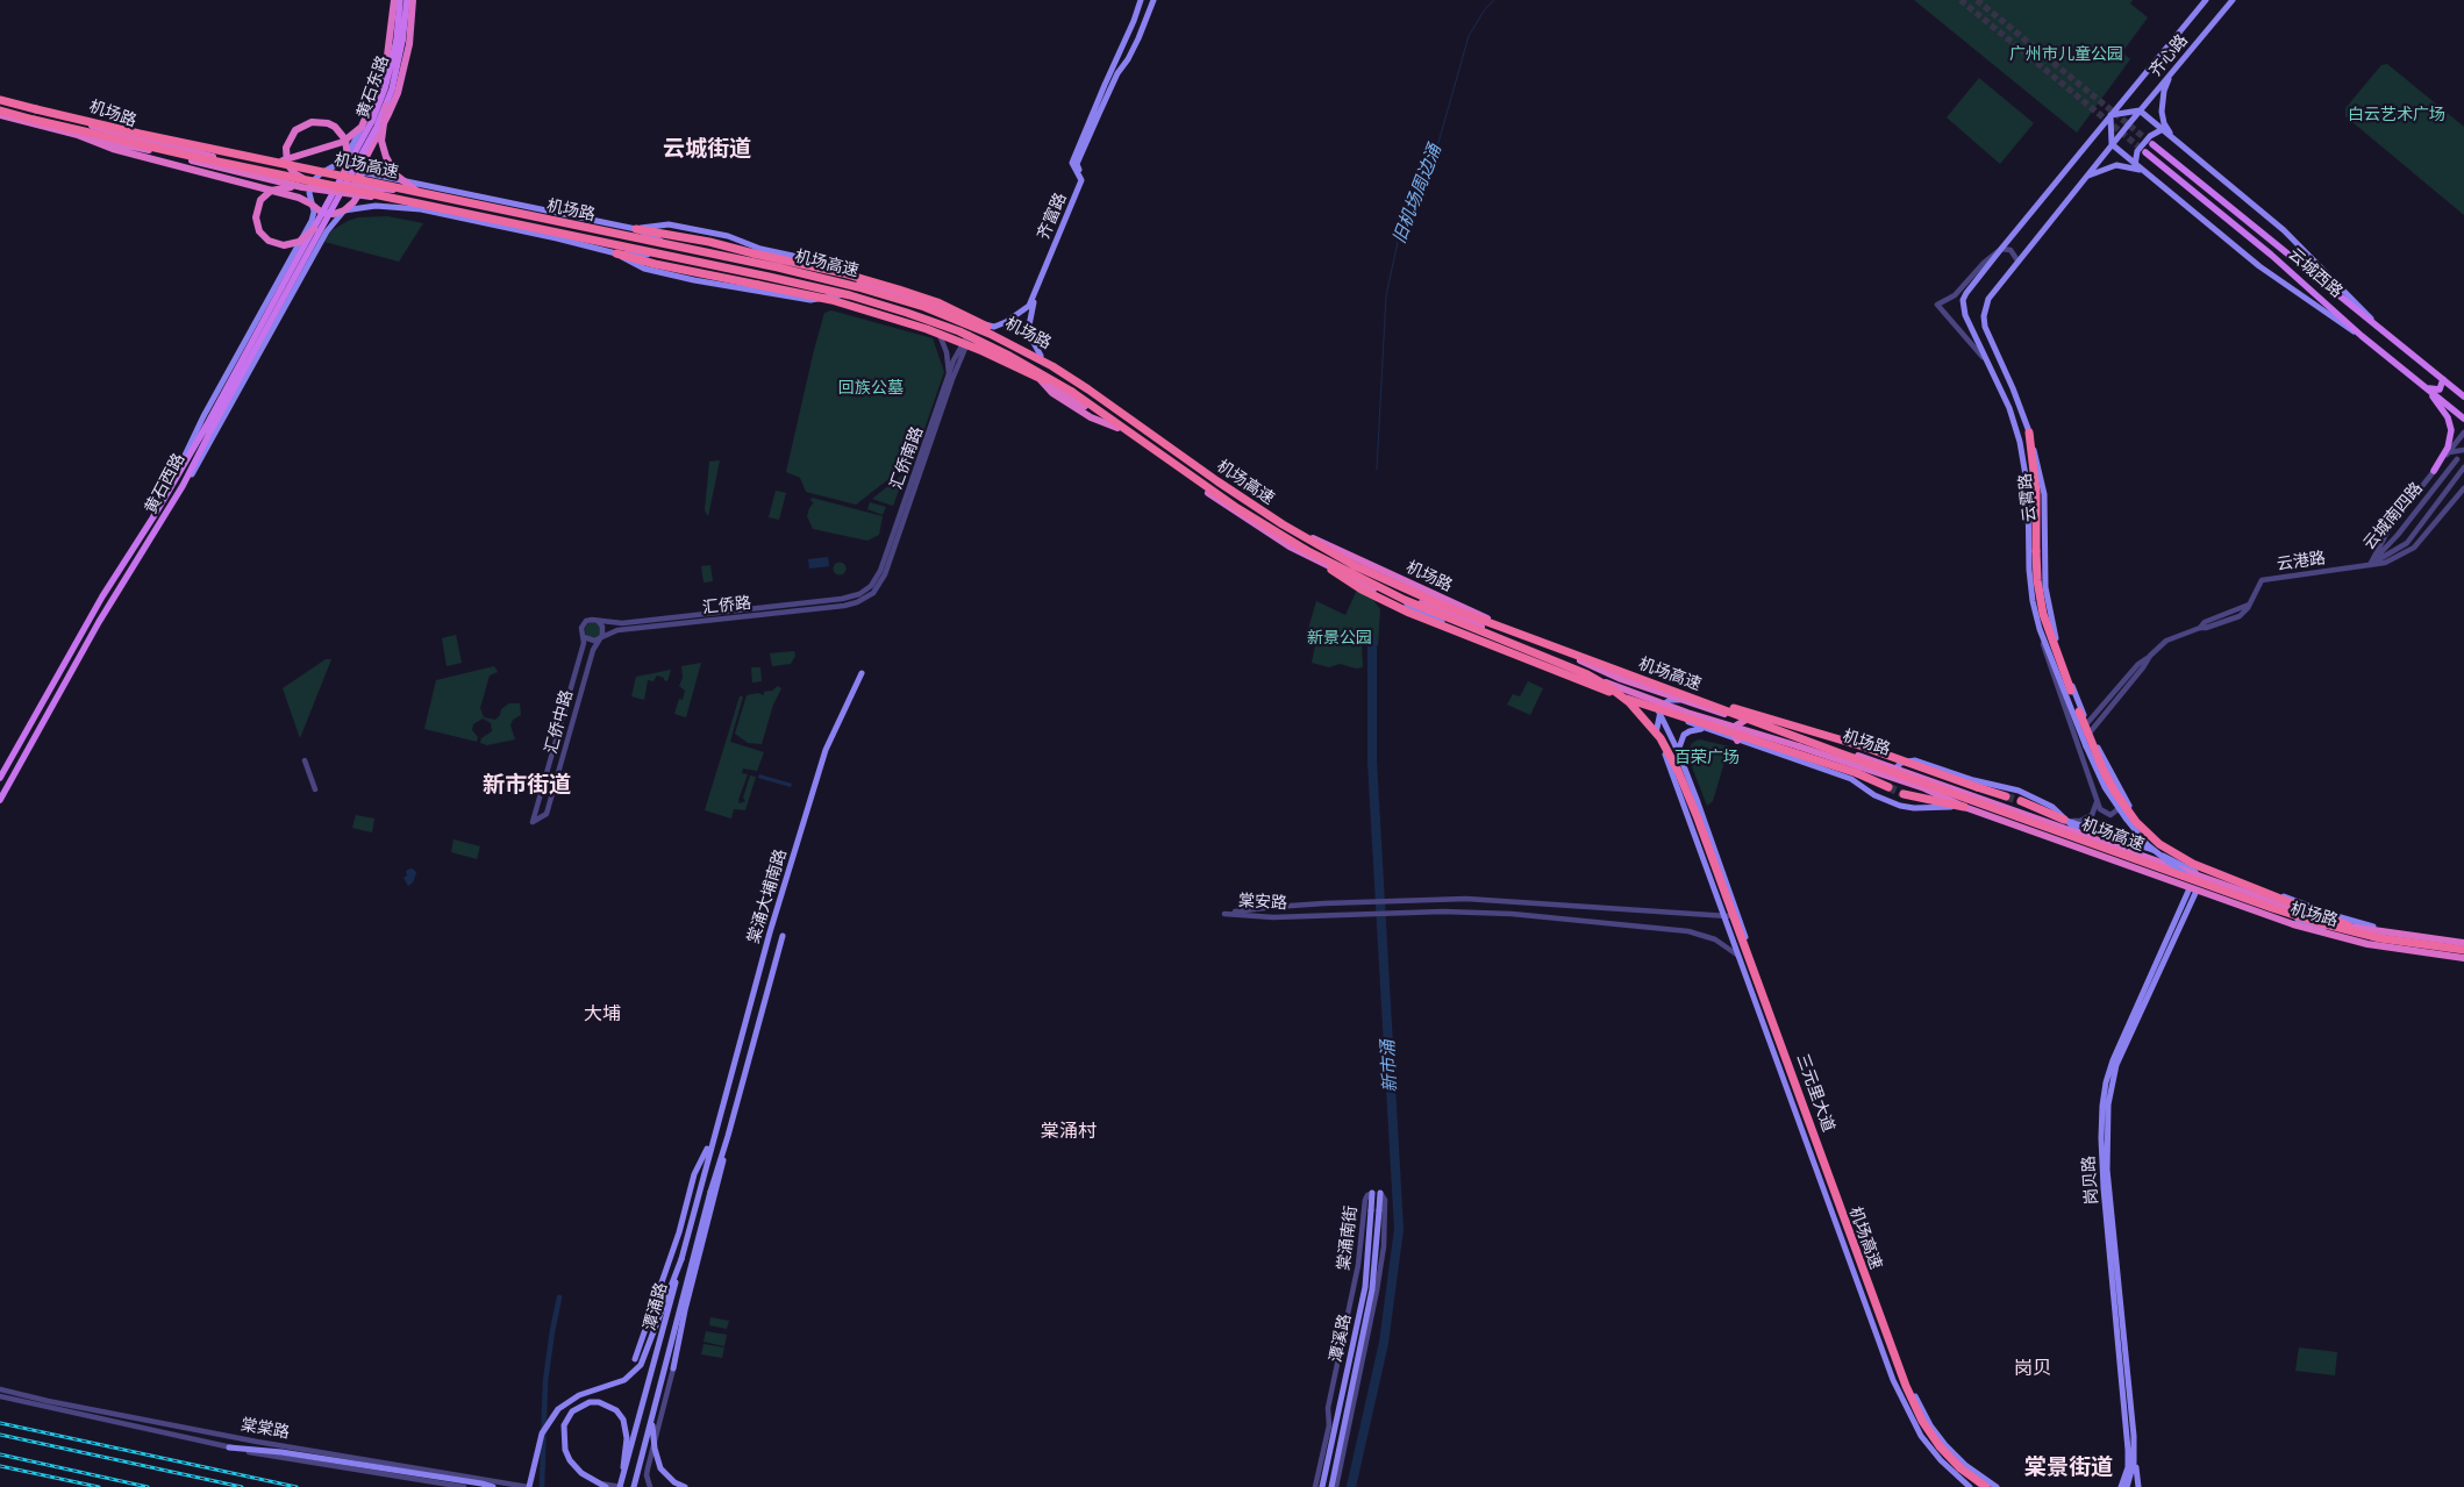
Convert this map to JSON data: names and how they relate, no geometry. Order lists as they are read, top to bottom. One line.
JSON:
{"streets":{"highway":["机场路","机场高速"],"main road":["齐心路","黄石东路","齐富路","云城西路","黄石西路","云霄路","棠涌大埔南路","三元里大道","岗贝路","潭涌路","潭溪路"],"street":["汇侨南路","云城南四路","云港路","汇侨路","汇侨中路","棠安路","棠涌南街","棠棠路"]},"crossings":[["齐心路","云霄路"],["黄石东路","黄石西路"],["机场路","机场高速"],["机场路","齐富路"],["机场路","汇侨南路"],["机场路","云霄路"],["机场路","三元里大道"],["机场路","岗贝路"],["汇侨南路","汇侨路"],["云霄路","云港路"],["云城南四路","云港路"],["汇侨路","汇侨中路"],["棠涌大埔南路","潭涌路"],["棠安路","三元里大道"],["棠涌南街","潭溪路"]],"districts":["云城街道","新市街道","大埔","棠涌村","岗贝","棠景街道"],"water":["旧机场周边涌","新市涌"],"parks":["广州市儿童公园","白云艺术广场","回族公墓","新景公园","百荣广场"]}
